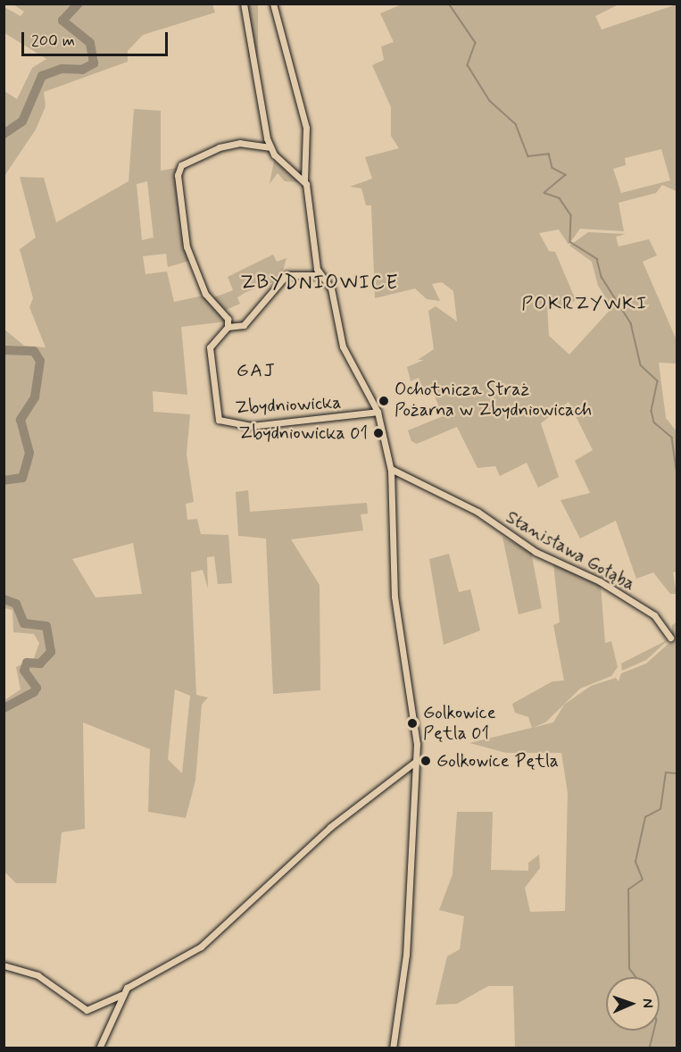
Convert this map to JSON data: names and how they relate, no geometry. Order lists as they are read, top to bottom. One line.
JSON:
{"streets":{"street":["Zbydniowicka","Stanisława Gołąba"]},"districts":["ZBYDNIOWICE","POKRZYWKI","GAJ"],"places":["Ochotnicza Straż Pożarna w Zbydniowicach","Zbydniowicka 01","Golkowice Pętla 01","Golkowice Pętla"],"scale_bar":"200 m","north":"right"}
